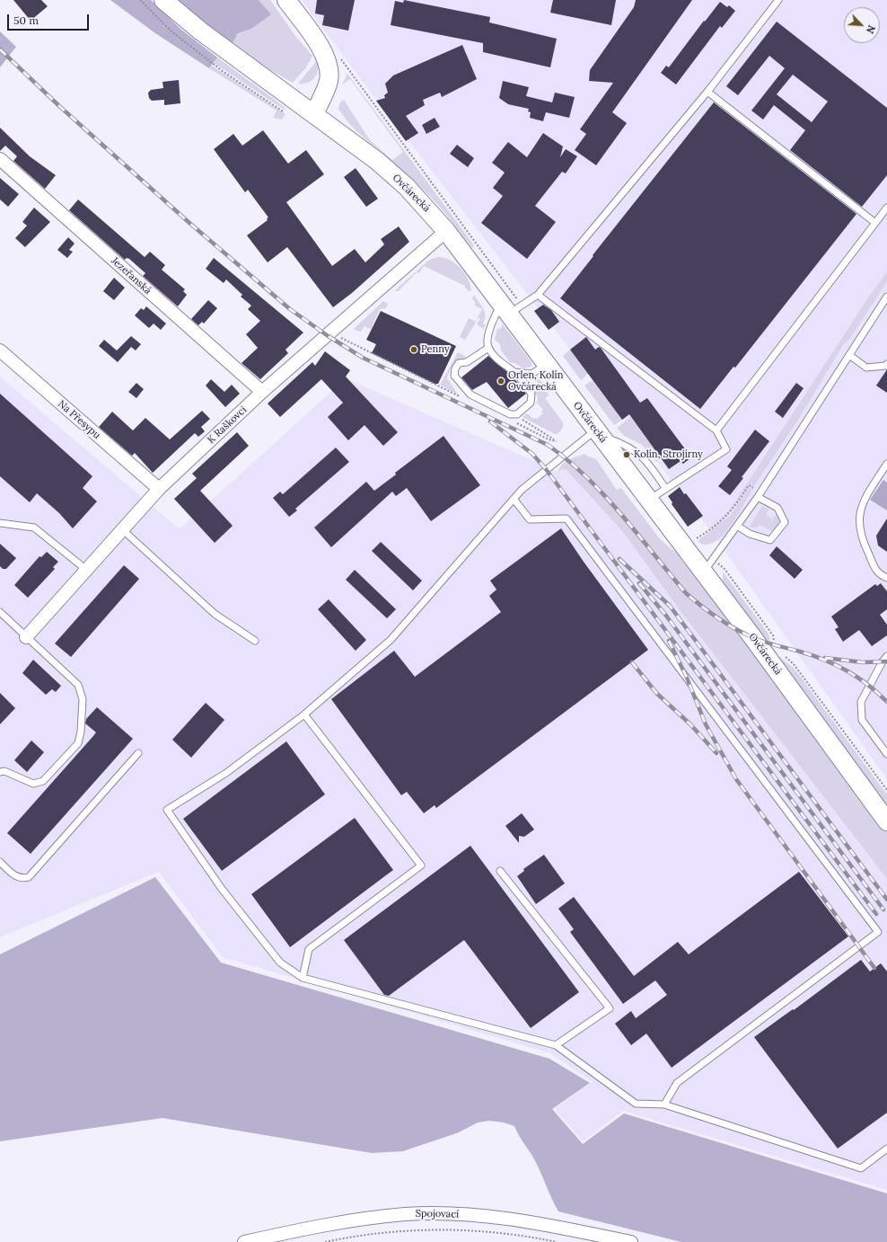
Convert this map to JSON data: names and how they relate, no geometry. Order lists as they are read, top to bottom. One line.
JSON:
{"streets":{"main road":["Ovčárecká"],"street":["Jezeřanská","Na Přesypu","K Raškovci","Spojovací"]},"crossings":[["Ovčárecká","K Raškovci"],["Jezeřanská","K Raškovci"],["Na Přesypu","K Raškovci"]],"places":["Penny","Orlen, Kolín Ovčárecká","Kolín, Strojírny"],"scale_bar":"50 m","north":"bottom right"}
